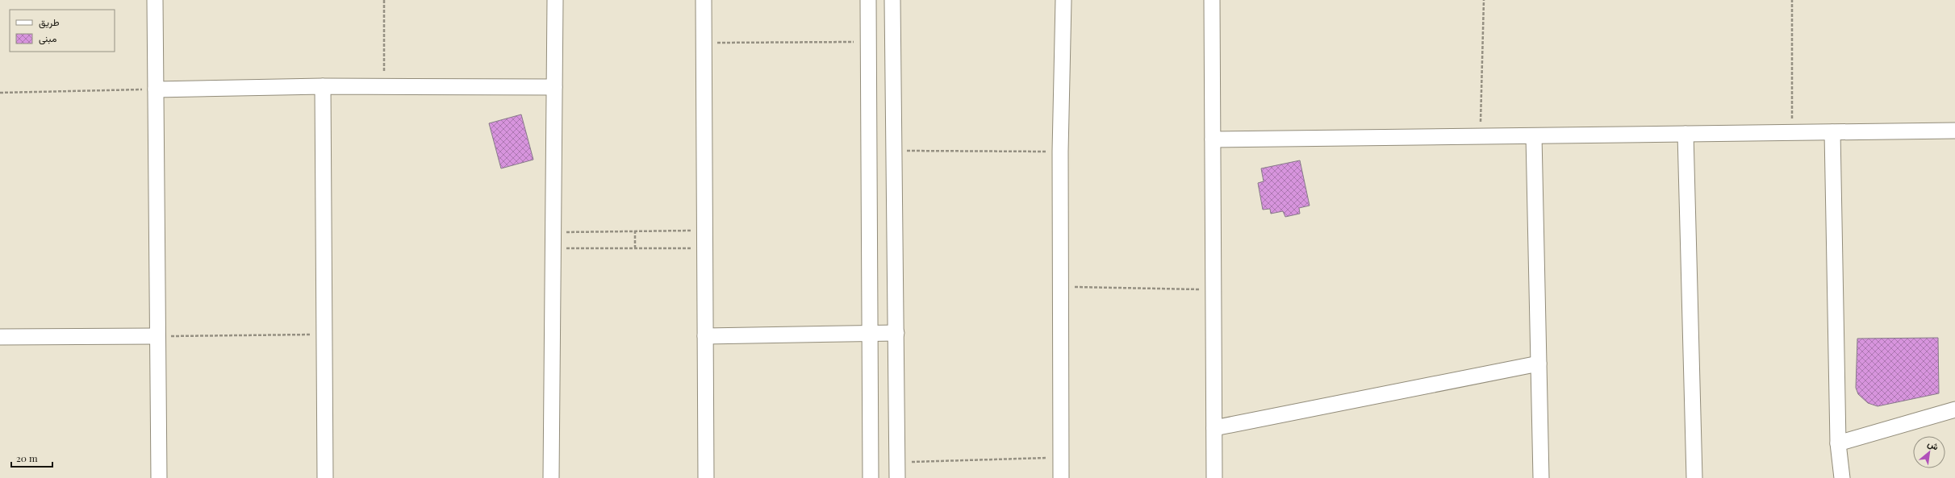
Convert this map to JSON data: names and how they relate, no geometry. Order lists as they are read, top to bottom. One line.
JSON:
{"legend":["طريق","مبنى"],"scale_bar":"20 m","north":"top right"}
